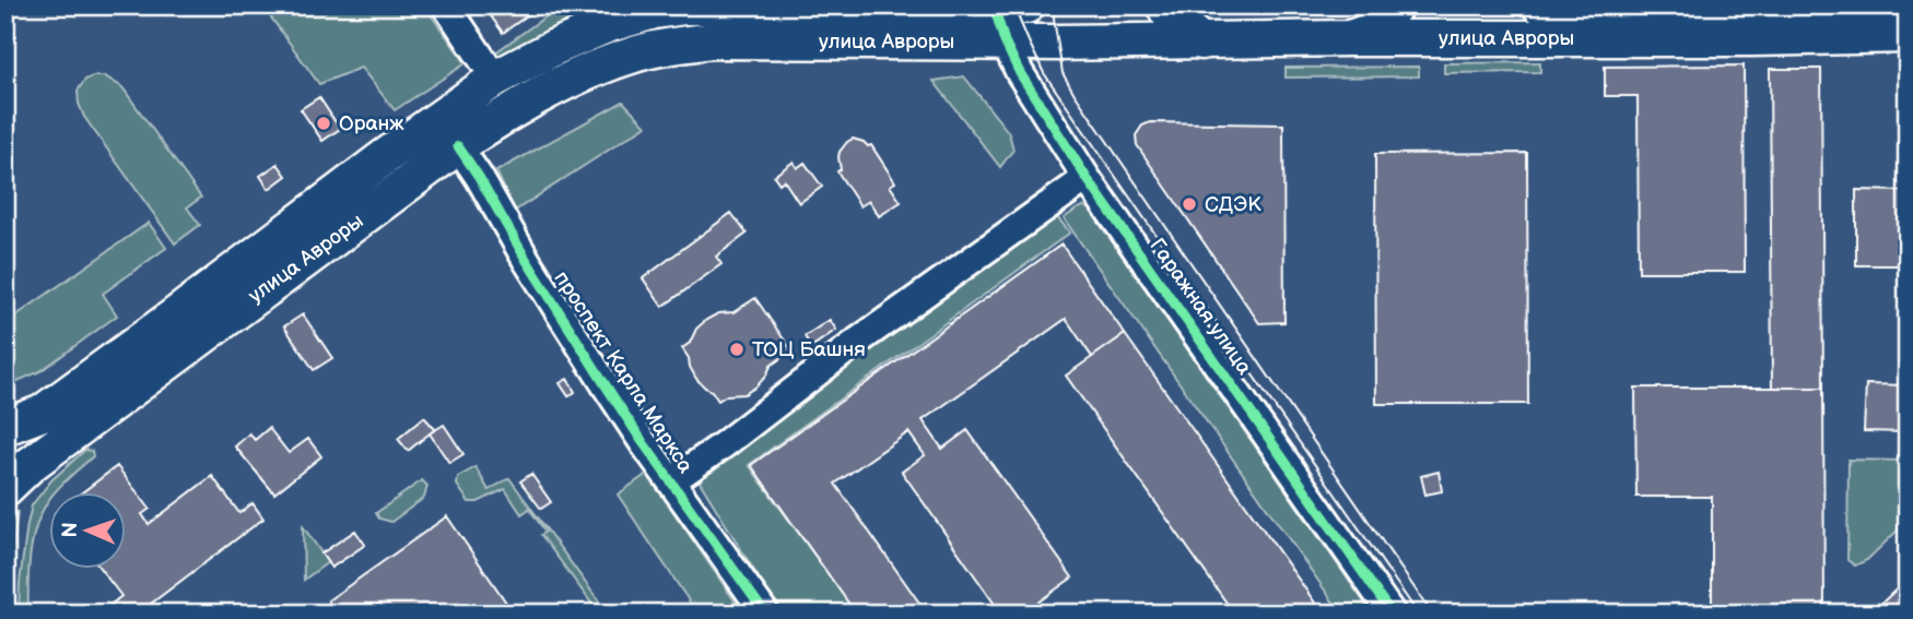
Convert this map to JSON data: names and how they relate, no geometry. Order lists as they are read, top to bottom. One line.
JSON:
{"streets":{"main road":["улица Авроры"],"street":["Гаражная улица","проспект Карла Маркса"]},"crossings":[["улица Авроры","Гаражная улица"],["улица Авроры","проспект Карла Маркса"]],"places":["Оранж","СДЭК","ТОЦ Башня"],"north":"left"}
